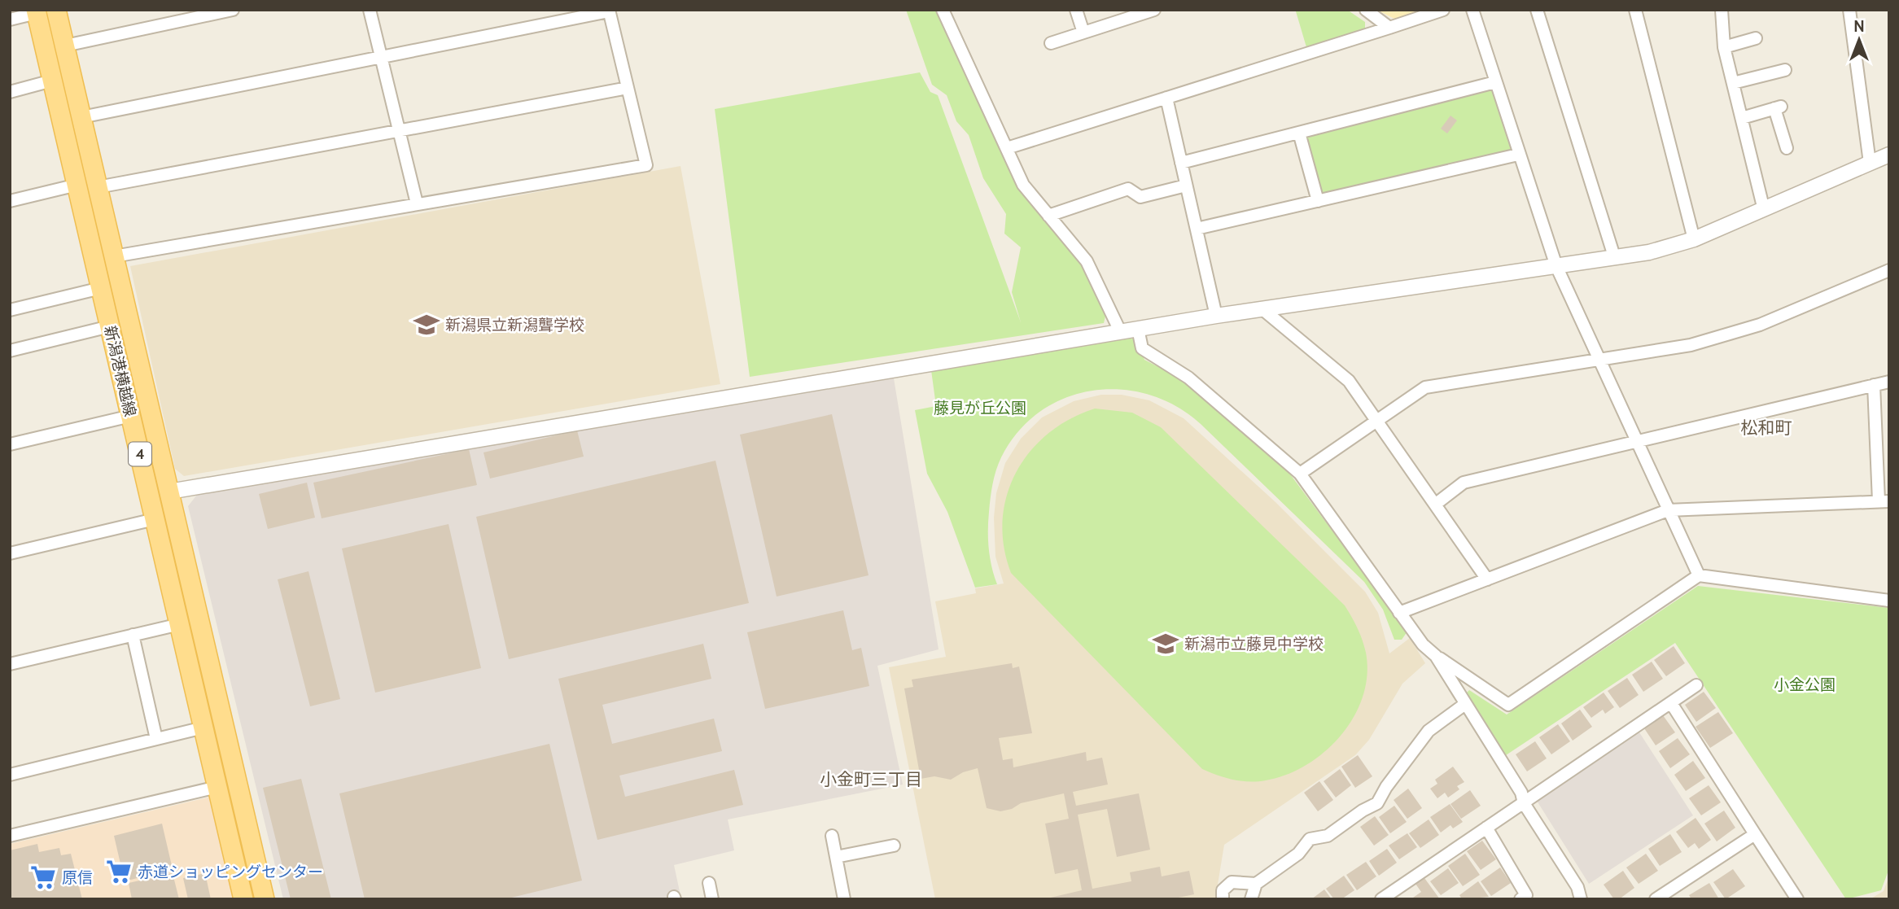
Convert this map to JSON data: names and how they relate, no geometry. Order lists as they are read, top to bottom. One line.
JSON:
{"streets":{"main road":["新潟港横越線","4"]},"districts":["松和町","小金町三丁目"],"parks":["藤見が丘公園","小金公園"],"places":{"school or university":["新潟県立新潟聾学校","新潟市立藤見中学校"],"supermarket":["赤道ショッピングセンター","原信"]},"north":"top"}
